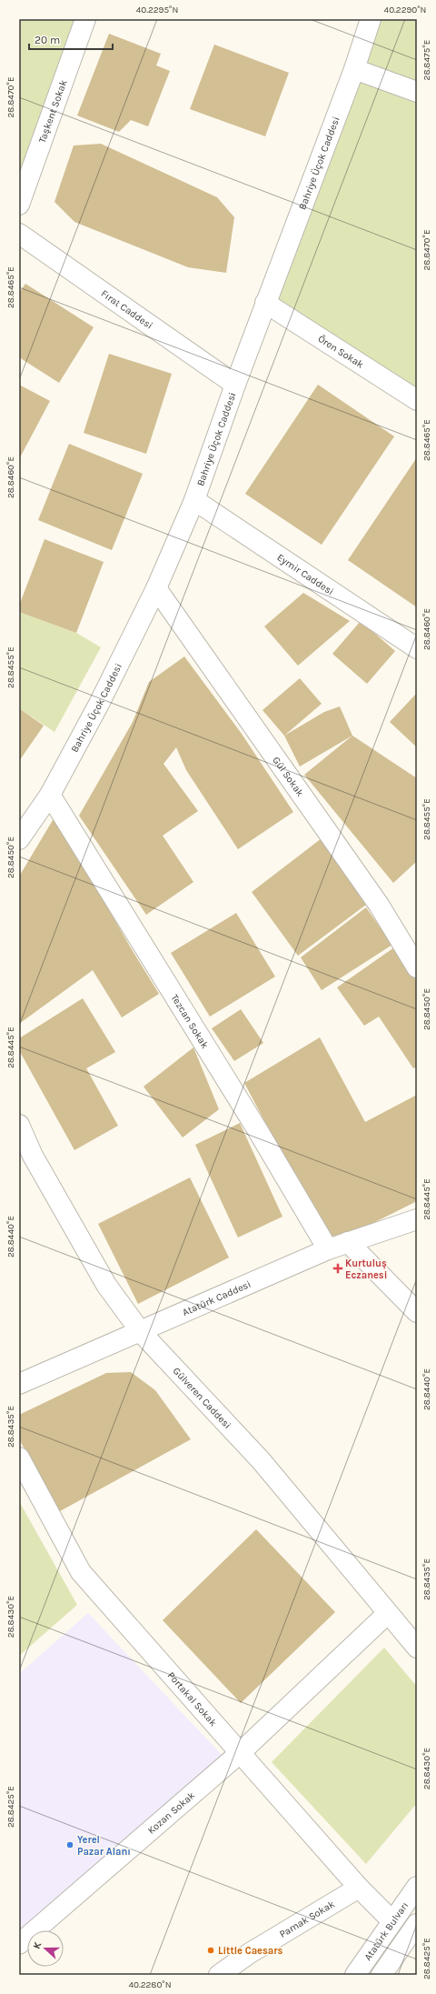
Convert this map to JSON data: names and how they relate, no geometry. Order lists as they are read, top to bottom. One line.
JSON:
{"streets":{"street":["Taşkent Sokak","Bahriye Üçok Caddesi","Fırat Caddesi","Ören Sokak","Eymir Caddesi","Gül Sokak","Tezcan Sokak","Atatürk Caddesi","Gülveren Caddesi","Portakal Sokak","Kozan Sokak","Pamak Sokak","Atatürk Bulvarı"]},"crossings":[["Bahriye Üçok Caddesi","Fırat Caddesi"],["Bahriye Üçok Caddesi","Ören Sokak"],["Bahriye Üçok Caddesi","Eymir Caddesi"],["Bahriye Üçok Caddesi","Gül Sokak"],["Bahriye Üçok Caddesi","Tezcan Sokak"],["Tezcan Sokak","Atatürk Caddesi"],["Atatürk Caddesi","Gülveren Caddesi"],["Gülveren Caddesi","Kozan Sokak"],["Portakal Sokak","Kozan Sokak"],["Portakal Sokak","Pamak Sokak"],["Portakal Sokak","Atatürk Bulvarı"]],"places":{"health":["Kurtuluş Eczanesi"],"other":["Yerel Pazar Alanı","Little Caesars"]},"scale_bar":"20 m","north":"left","coordinates":["40.2295°N","40.2290°N","28.8475°E","28.8470°E","28.8465°E","28.8460°E","28.8455°E","28.8450°E","28.8445°E","28.8440°E","28.8435°E","28.8430°E","28.8425°E","40.2280°N"]}
